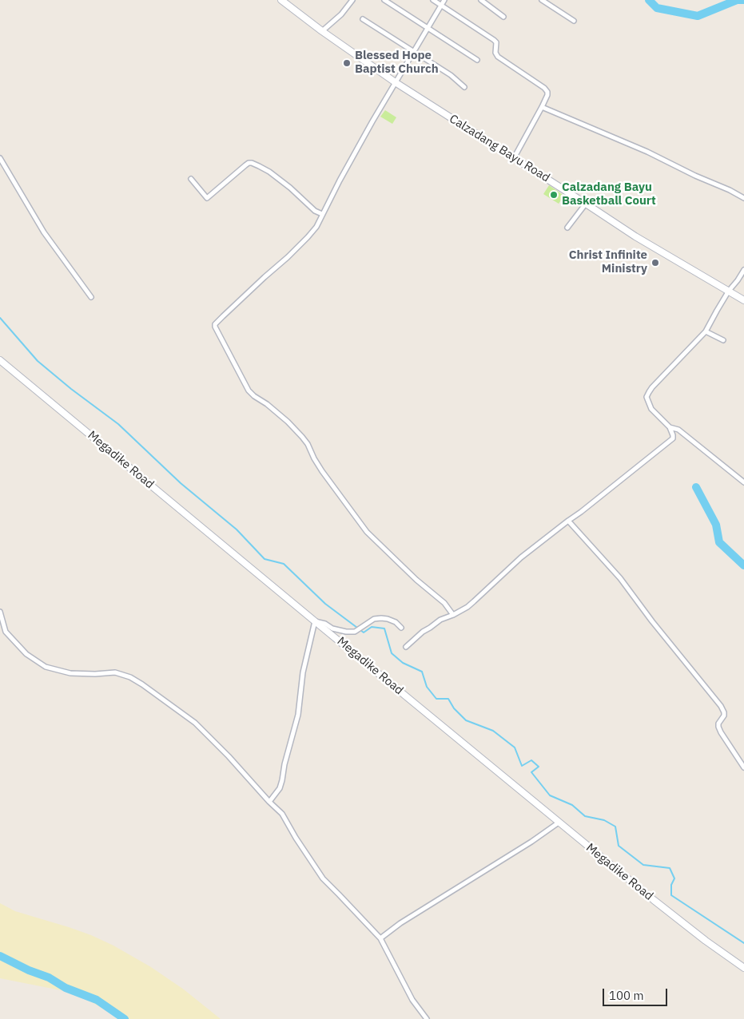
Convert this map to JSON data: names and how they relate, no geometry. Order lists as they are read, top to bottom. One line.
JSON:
{"streets":{"main road":["Calzadang Bayu Road","Megadike Road"]},"places":["Blessed Hope Baptist Church","Calzadang Bayu Basketball Court","Christ Infinite Ministry"],"scale_bar":"100 m"}
